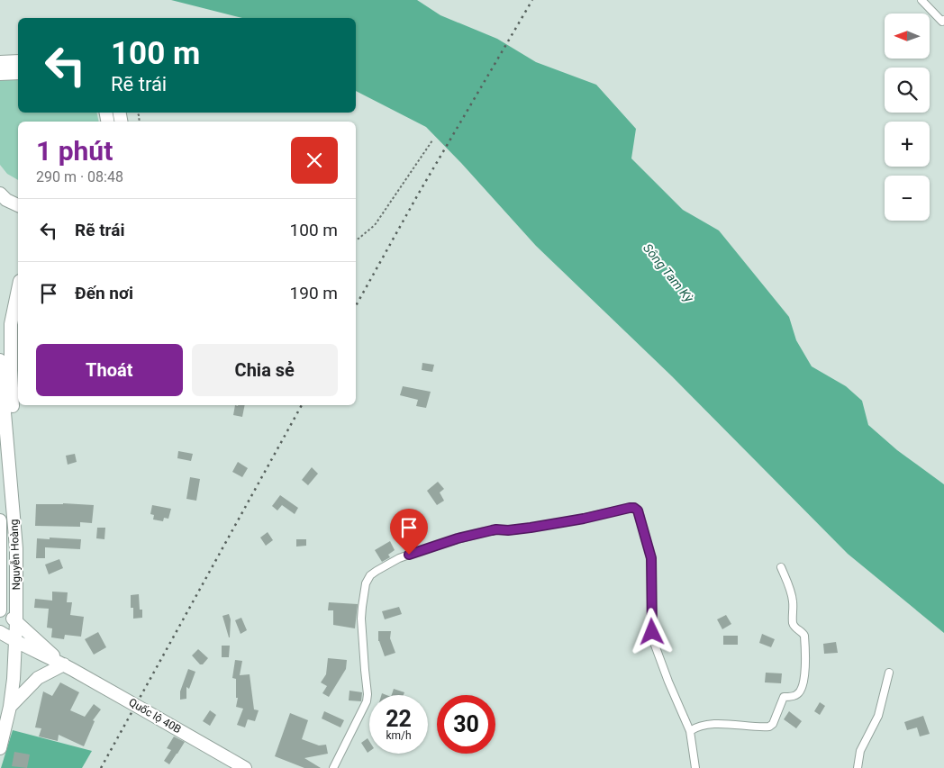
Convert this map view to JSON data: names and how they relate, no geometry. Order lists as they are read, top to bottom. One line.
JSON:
{"streets":{"highway":["Nguyễn Hoàng","Quốc lộ 40B"]},"crossings":[["Nguyễn Hoàng","Quốc lộ 40B"]],"water":["Sông Tam Kỳ"],"north":"left","page":{"map_buttons":["+","−"],"turn":["100 m","Rẽ trái"],"heading":["1 phút","290 m · 08:48"],"list":[{"name":"Rẽ trái","value":"100 m"},{"name":"Đến nơi","value":"190 m"}],"buttons":["Thoát","Chia sẻ"],"speed":"22 km/h","limit":"30"}}
